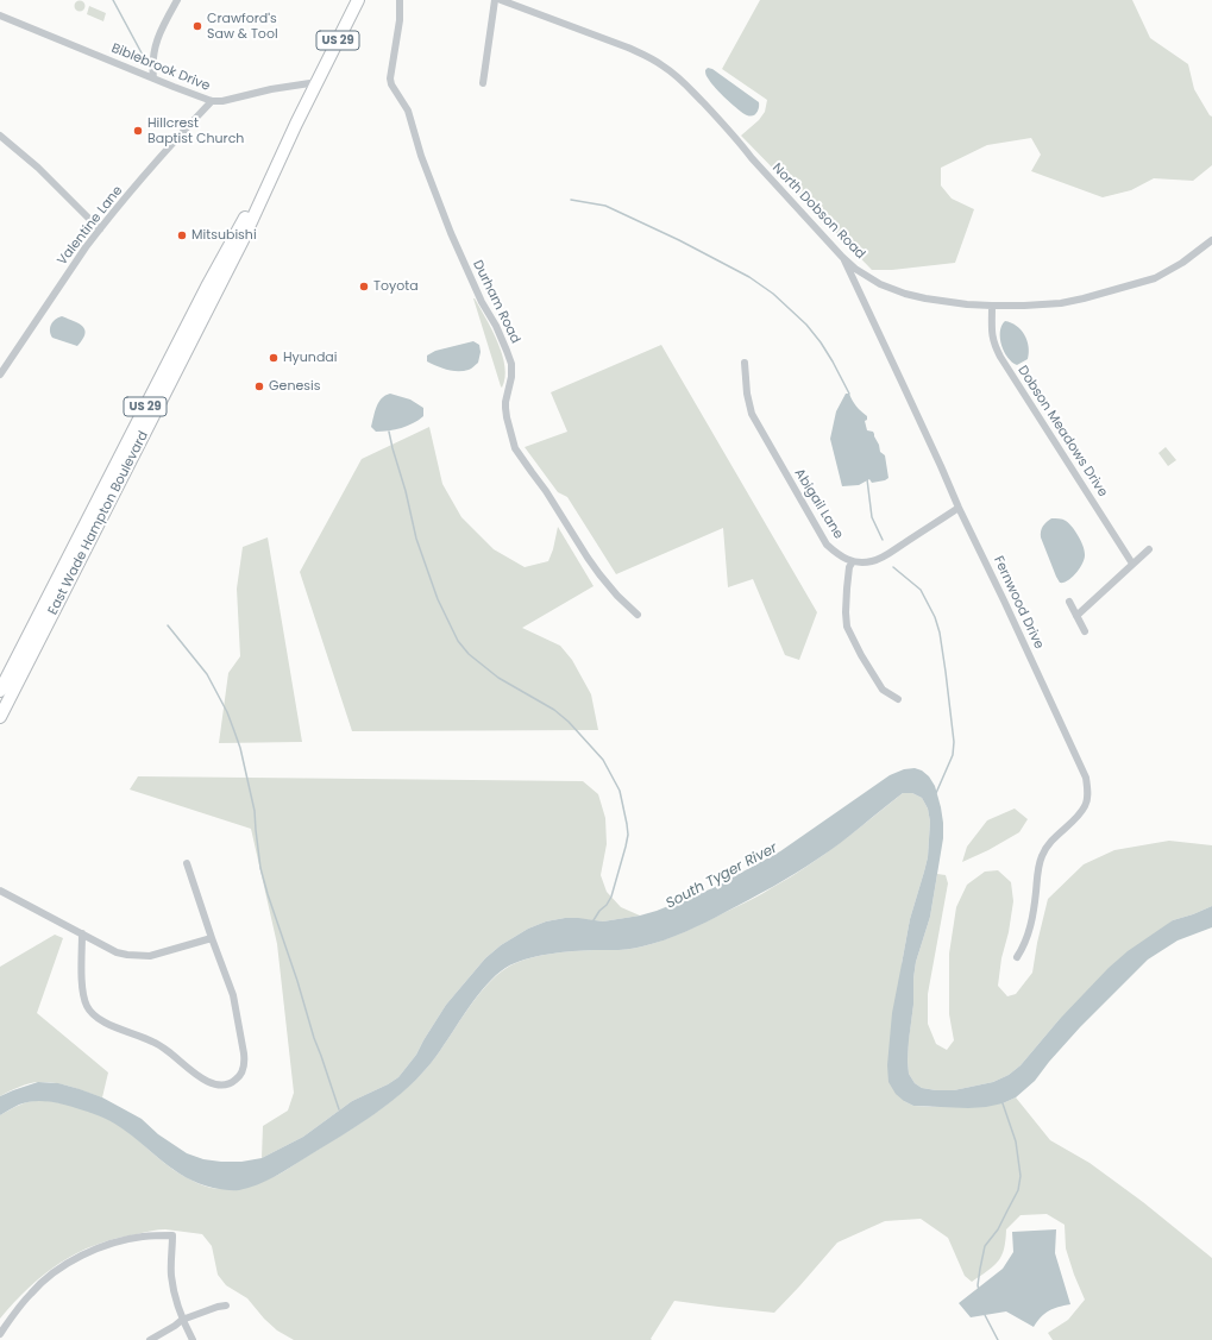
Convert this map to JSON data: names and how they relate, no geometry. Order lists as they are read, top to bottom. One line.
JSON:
{"streets":{"main road":["US 29","East Wade Hampton Boulevard"],"street":["Biblebrook Drive","North Dobson Road","Valentine Lane","Durham Road","Dobson Meadows Drive","Abigail Lane","Fernwood Drive"]},"crossings":[["Biblebrook Drive","Valentine Lane"],["Biblebrook Drive","East Wade Hampton Boulevard"],["North Dobson Road","Dobson Meadows Drive"],["North Dobson Road","Fernwood Drive"]],"water":["South Tyger River"],"places":["Crawford's Saw & Tool","Hillcrest Baptist Church","Mitsubishi","Toyota","Hyundai","Genesis"]}
